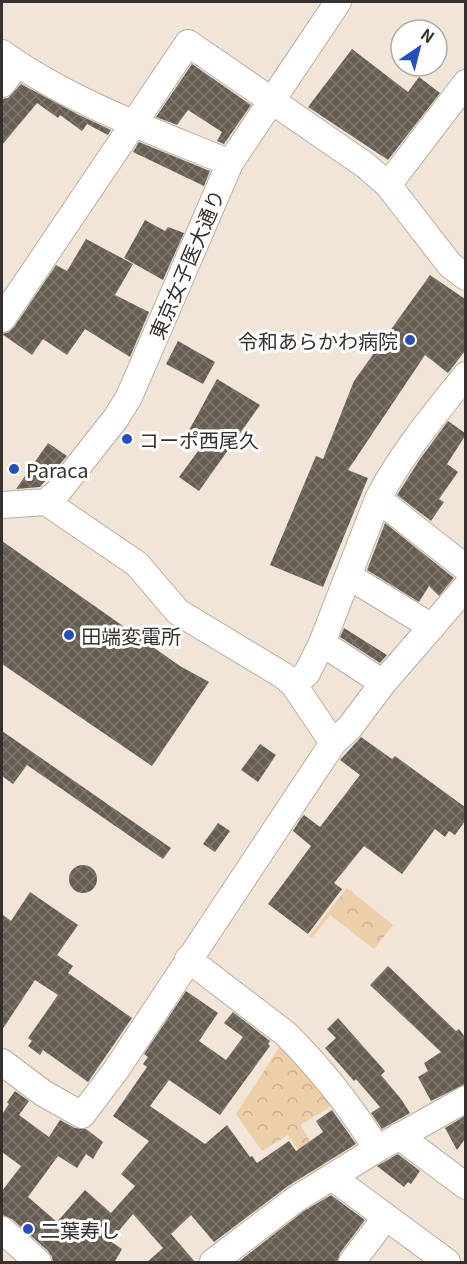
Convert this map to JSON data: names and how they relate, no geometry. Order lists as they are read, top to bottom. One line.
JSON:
{"streets":{"street":["東京女子医大通り"]},"places":["令和あらかわ病院","コーポ西尾久","Paraca","田端変電所","二葉寿し"],"north":"top right"}
